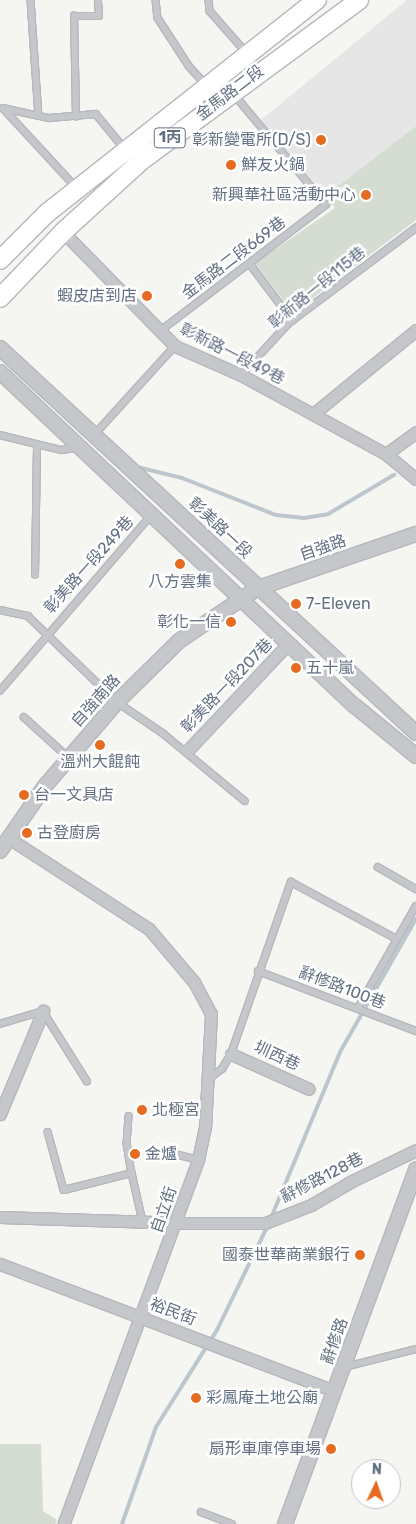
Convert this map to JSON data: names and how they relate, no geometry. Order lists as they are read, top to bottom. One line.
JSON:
{"streets":{"main road":["金馬路二段","1丙"],"street":["彰新路一段49巷","彰美路一段","自強路","彰美路一段207巷","自強南路","圳西巷","辭修路128巷","自立街","裕民街","辭修路"],"lane":["金馬路二段669巷","彰新路一段115巷","彰美路一段249巷","辭修路100巷"]},"crossings":[["金馬路二段","金馬路二段669巷"],["金馬路二段","彰新路一段49巷"],["金馬路二段669巷","彰新路一段49巷"],["彰新路一段115巷","彰新路一段49巷"],["彰美路一段","自強路"],["自強路","自強南路"],["自強南路","自立街"],["辭修路128巷","自立街"],["自立街","裕民街"],["裕民街","辭修路"]],"places":["彰新變電所(D/S)","鮮友火鍋","新興華社區活動中心","蝦皮店到店","八方雲集","7-Eleven","彰化一信","五十嵐","溫州大餛飩","台一文具店","古登廚房","北極宮","金爐","國泰世華商業銀行","彩鳳庵土地公廟","扇形車庫停車場"],"north":"top"}
